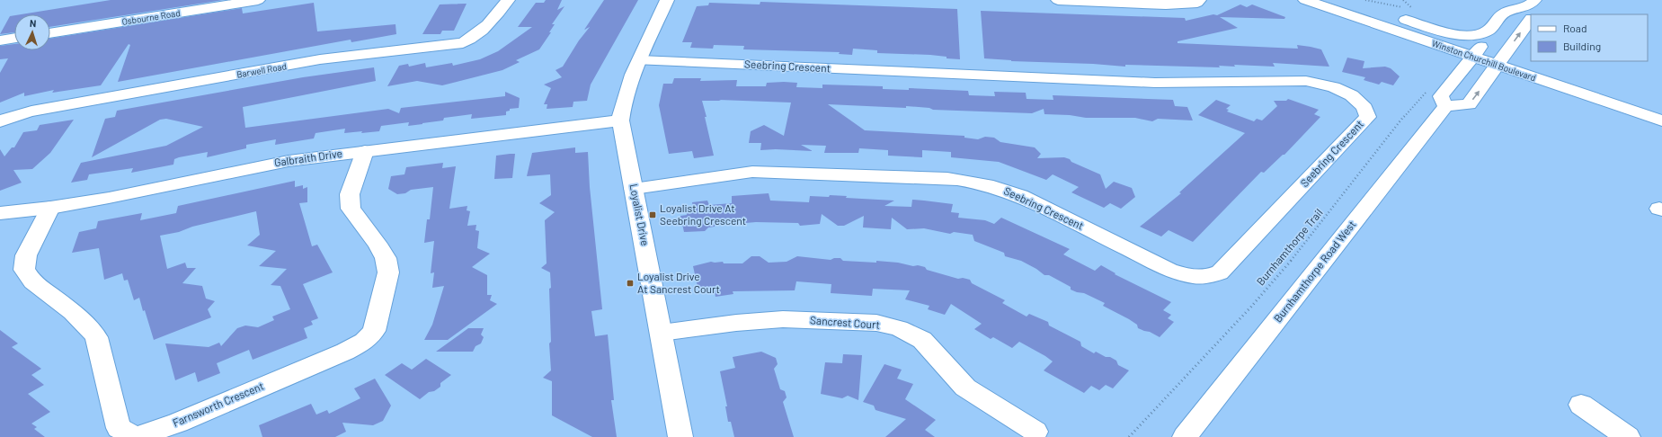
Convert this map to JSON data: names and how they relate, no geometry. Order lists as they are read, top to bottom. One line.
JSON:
{"streets":{"street":["Osbourne Road","Winston Churchill Boulevard","Seebring Crescent","Barwell Road","Galbraith Drive","Loyalist Drive","Burnhamthorpe Road West","Sancrest Court","Farnsworth Crescent"],"path":["Burnhamthorpe Trail"]},"crossings":[["Seebring Crescent","Loyalist Drive"],["Galbraith Drive","Loyalist Drive"],["Galbraith Drive","Farnsworth Crescent"],["Loyalist Drive","Sancrest Court"]],"places":{"transit":["Loyalist Drive At Seebring Crescent","Loyalist Drive At Sancrest Court"]},"legend":["Road","Building"],"north":"top"}
